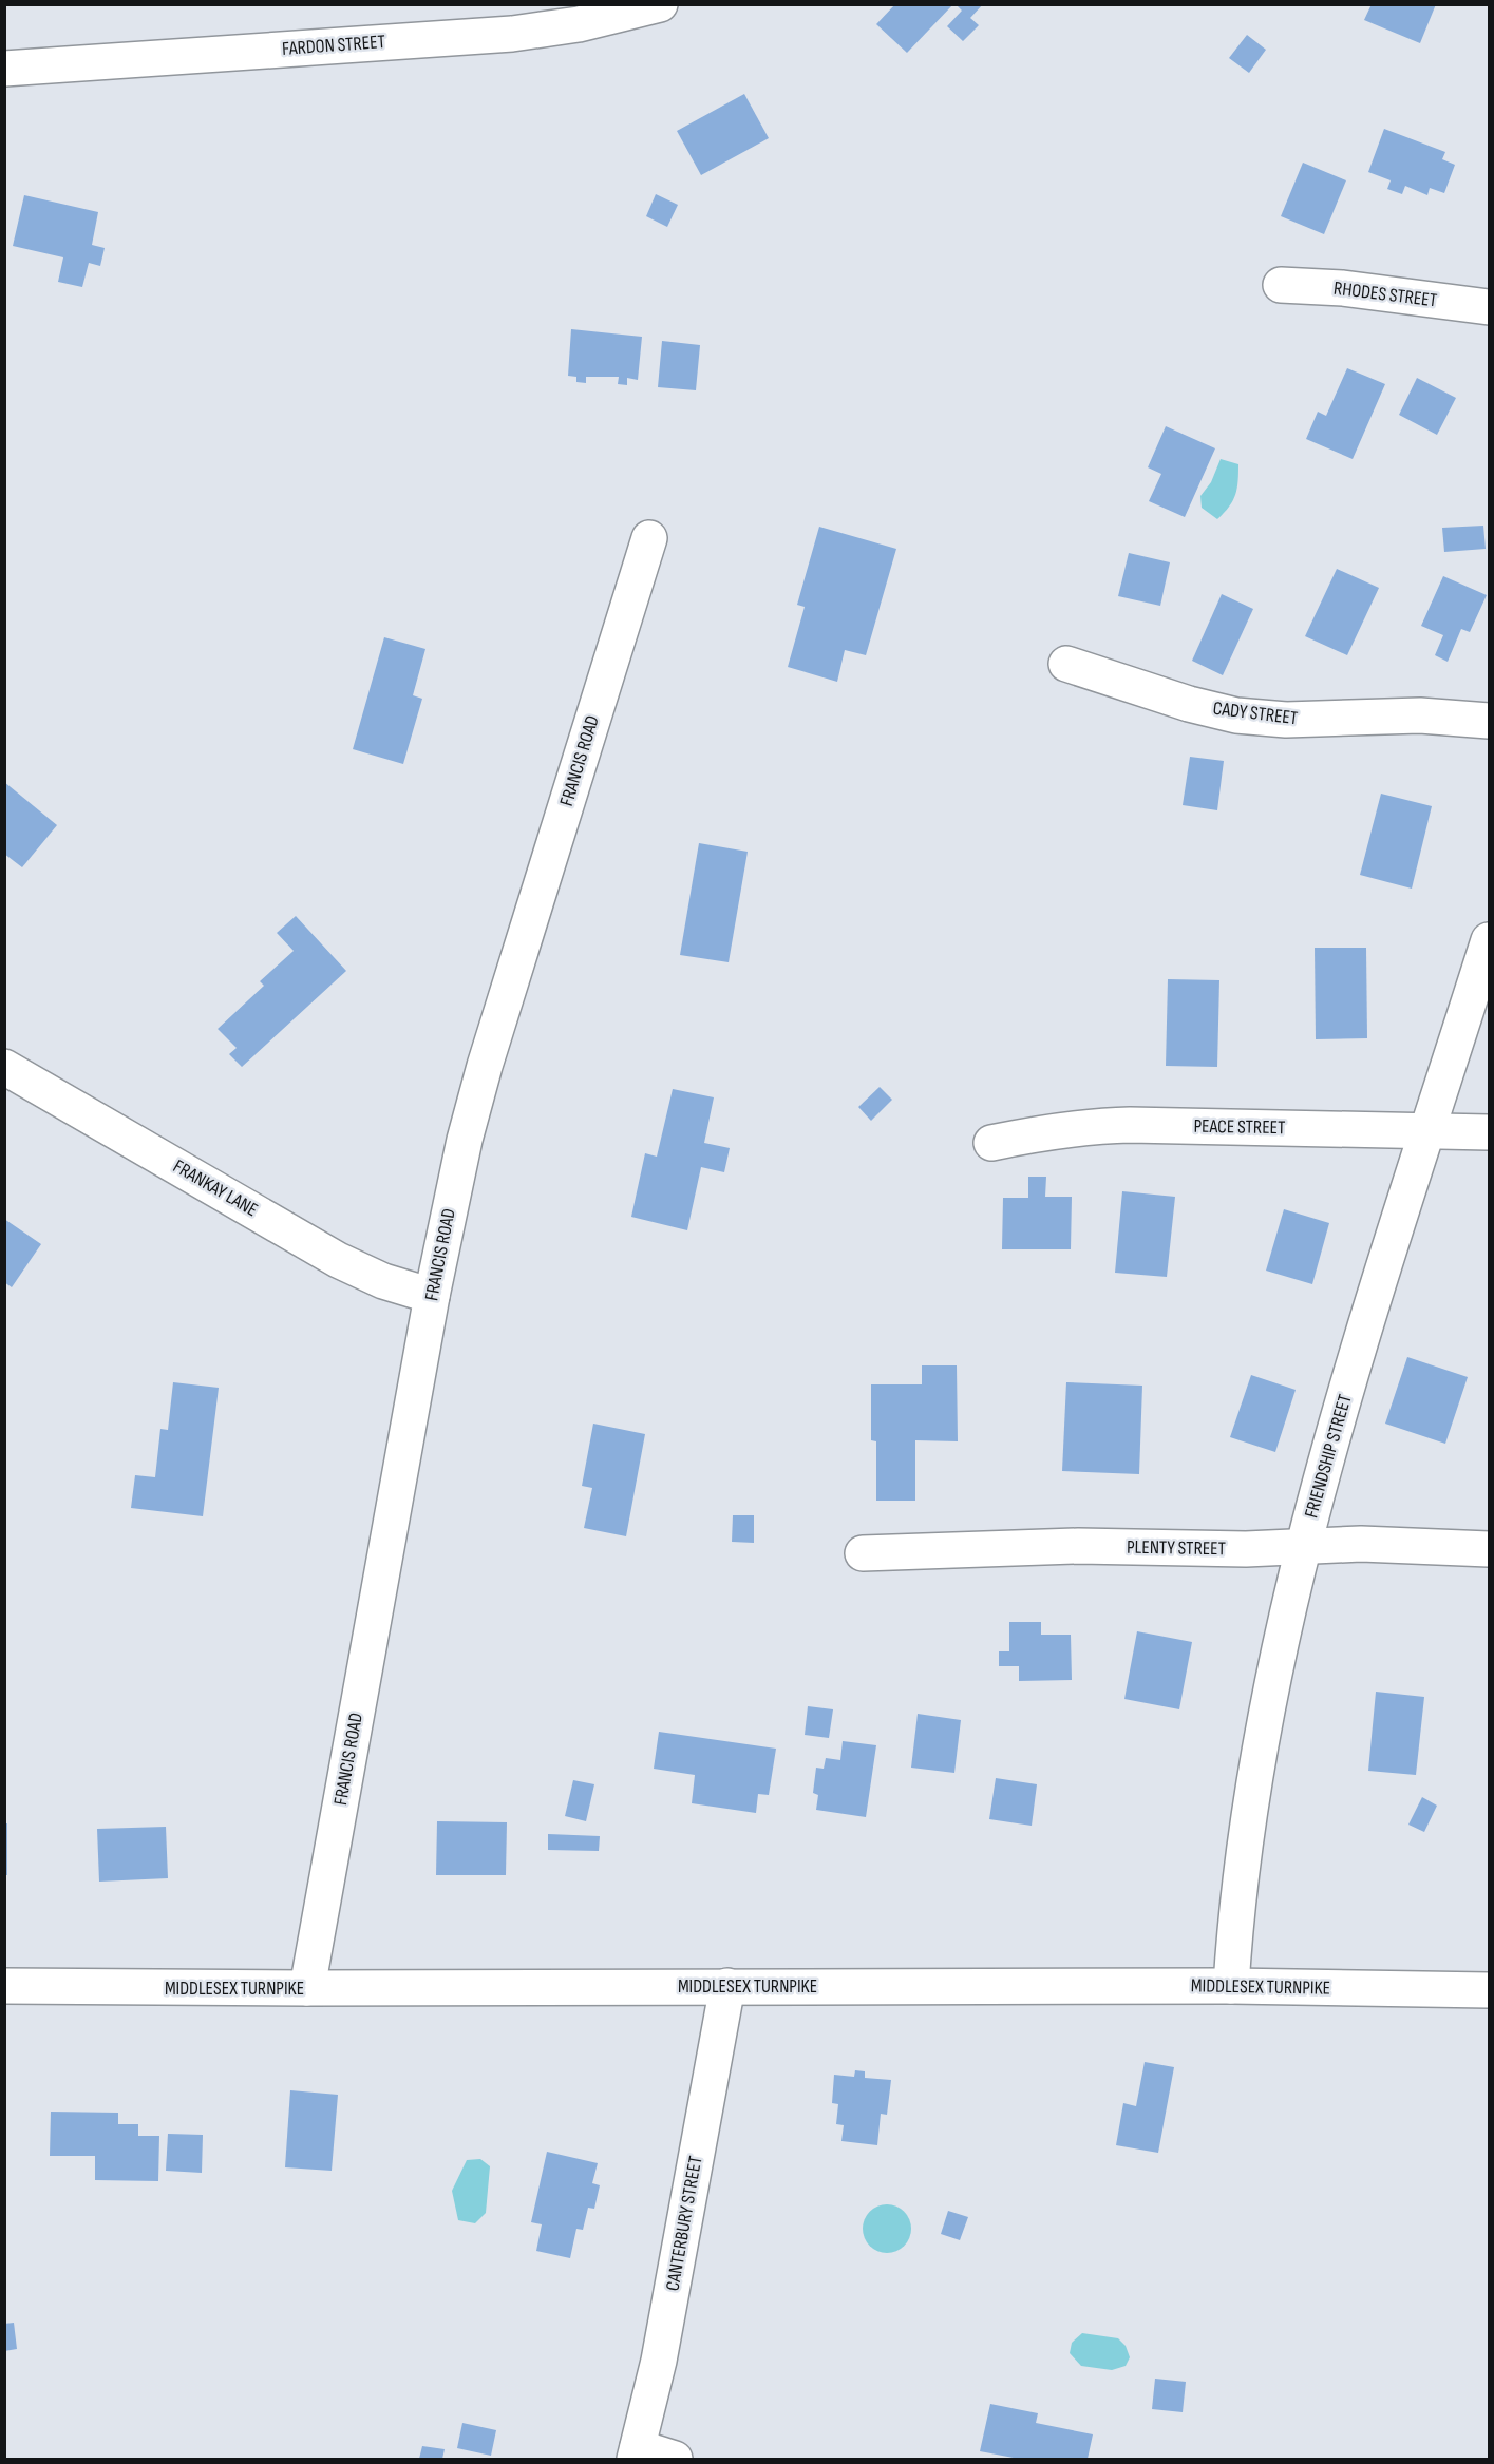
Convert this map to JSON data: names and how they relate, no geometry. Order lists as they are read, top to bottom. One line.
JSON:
{"streets":{"street":["FARDON STREET","RHODES STREET","CADY STREET","FRANCIS ROAD","PEACE STREET","FRANKAY LANE","FRIENDSHIP STREET","PLENTY STREET","MIDDLESEX TURNPIKE","CANTERBURY STREET"]},"crossings":[["FRANCIS ROAD","FRANKAY LANE"],["FRANCIS ROAD","MIDDLESEX TURNPIKE"],["PEACE STREET","FRIENDSHIP STREET"],["FRIENDSHIP STREET","PLENTY STREET"],["FRIENDSHIP STREET","MIDDLESEX TURNPIKE"],["MIDDLESEX TURNPIKE","CANTERBURY STREET"]]}
